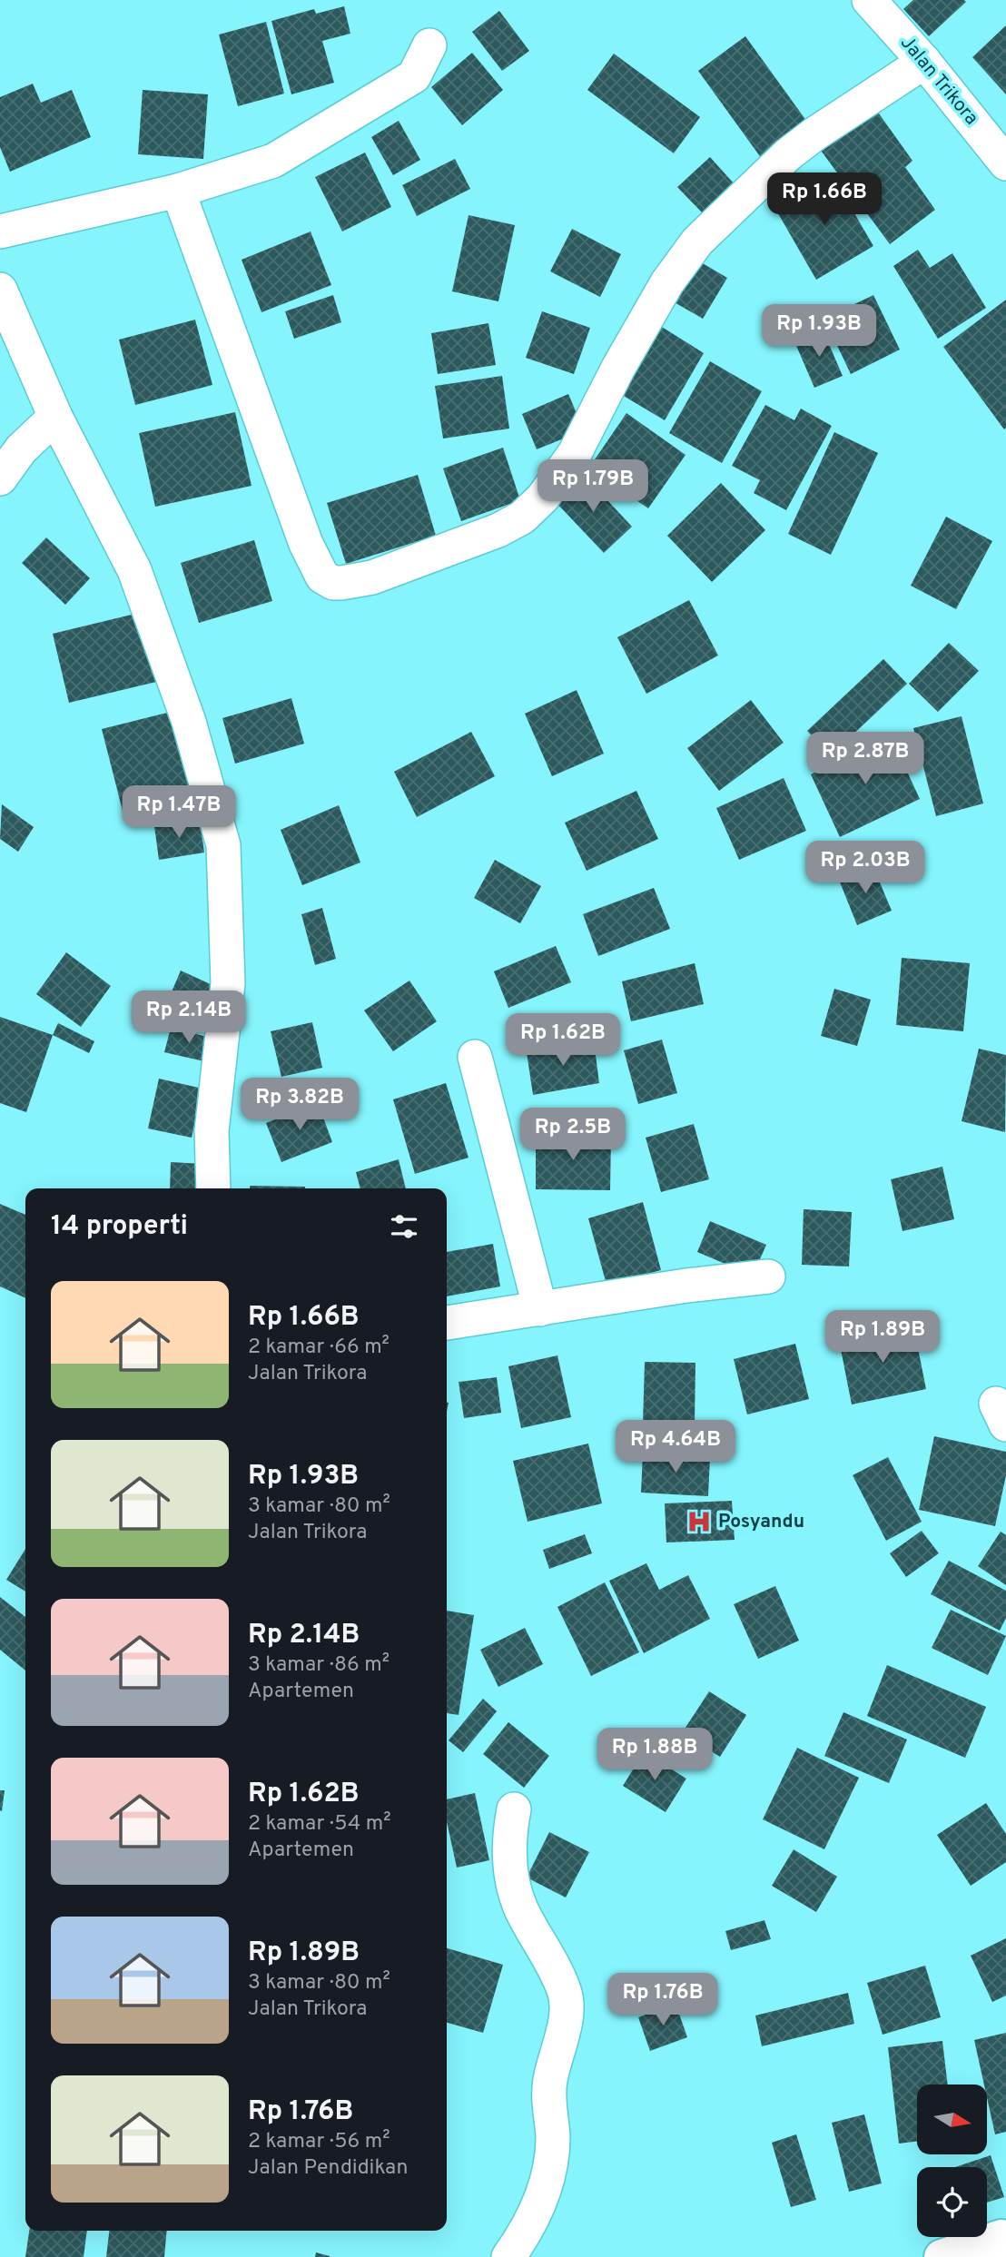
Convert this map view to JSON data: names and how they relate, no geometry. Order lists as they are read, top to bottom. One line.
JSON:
{"streets":{"street":["Jalan Trikora"]},"places":{"hospital":["Posyandu"]},"north":"right","page":{"price":["Rp 1.66B","Rp 1.93B","Rp 1.79B","Rp 2.87B","Rp 1.47B","Rp 2.03B","Rp 2.14B","Rp 1.62B","Rp 3.82B","Rp 2.5B","Rp 1.89B","Rp 4.64B","Rp 1.88B","Rp 1.76B"],"heading":"14 properti","list":[{"name":"Rp 1.66B","note":"2 kamar · 66 m² · Jalan Trikora"},{"name":"Rp 1.93B","note":"3 kamar · 80 m² · Jalan Trikora"},{"name":"Rp 2.14B","note":"3 kamar · 86 m² · Apartemen"},{"name":"Rp 1.62B","note":"2 kamar · 54 m² · Apartemen"},{"name":"Rp 1.89B","note":"3 kamar · 80 m² · Jalan Trikora"},{"name":"Rp 1.76B","note":"2 kamar · 56 m² · Jalan Pendidikan"}]}}
